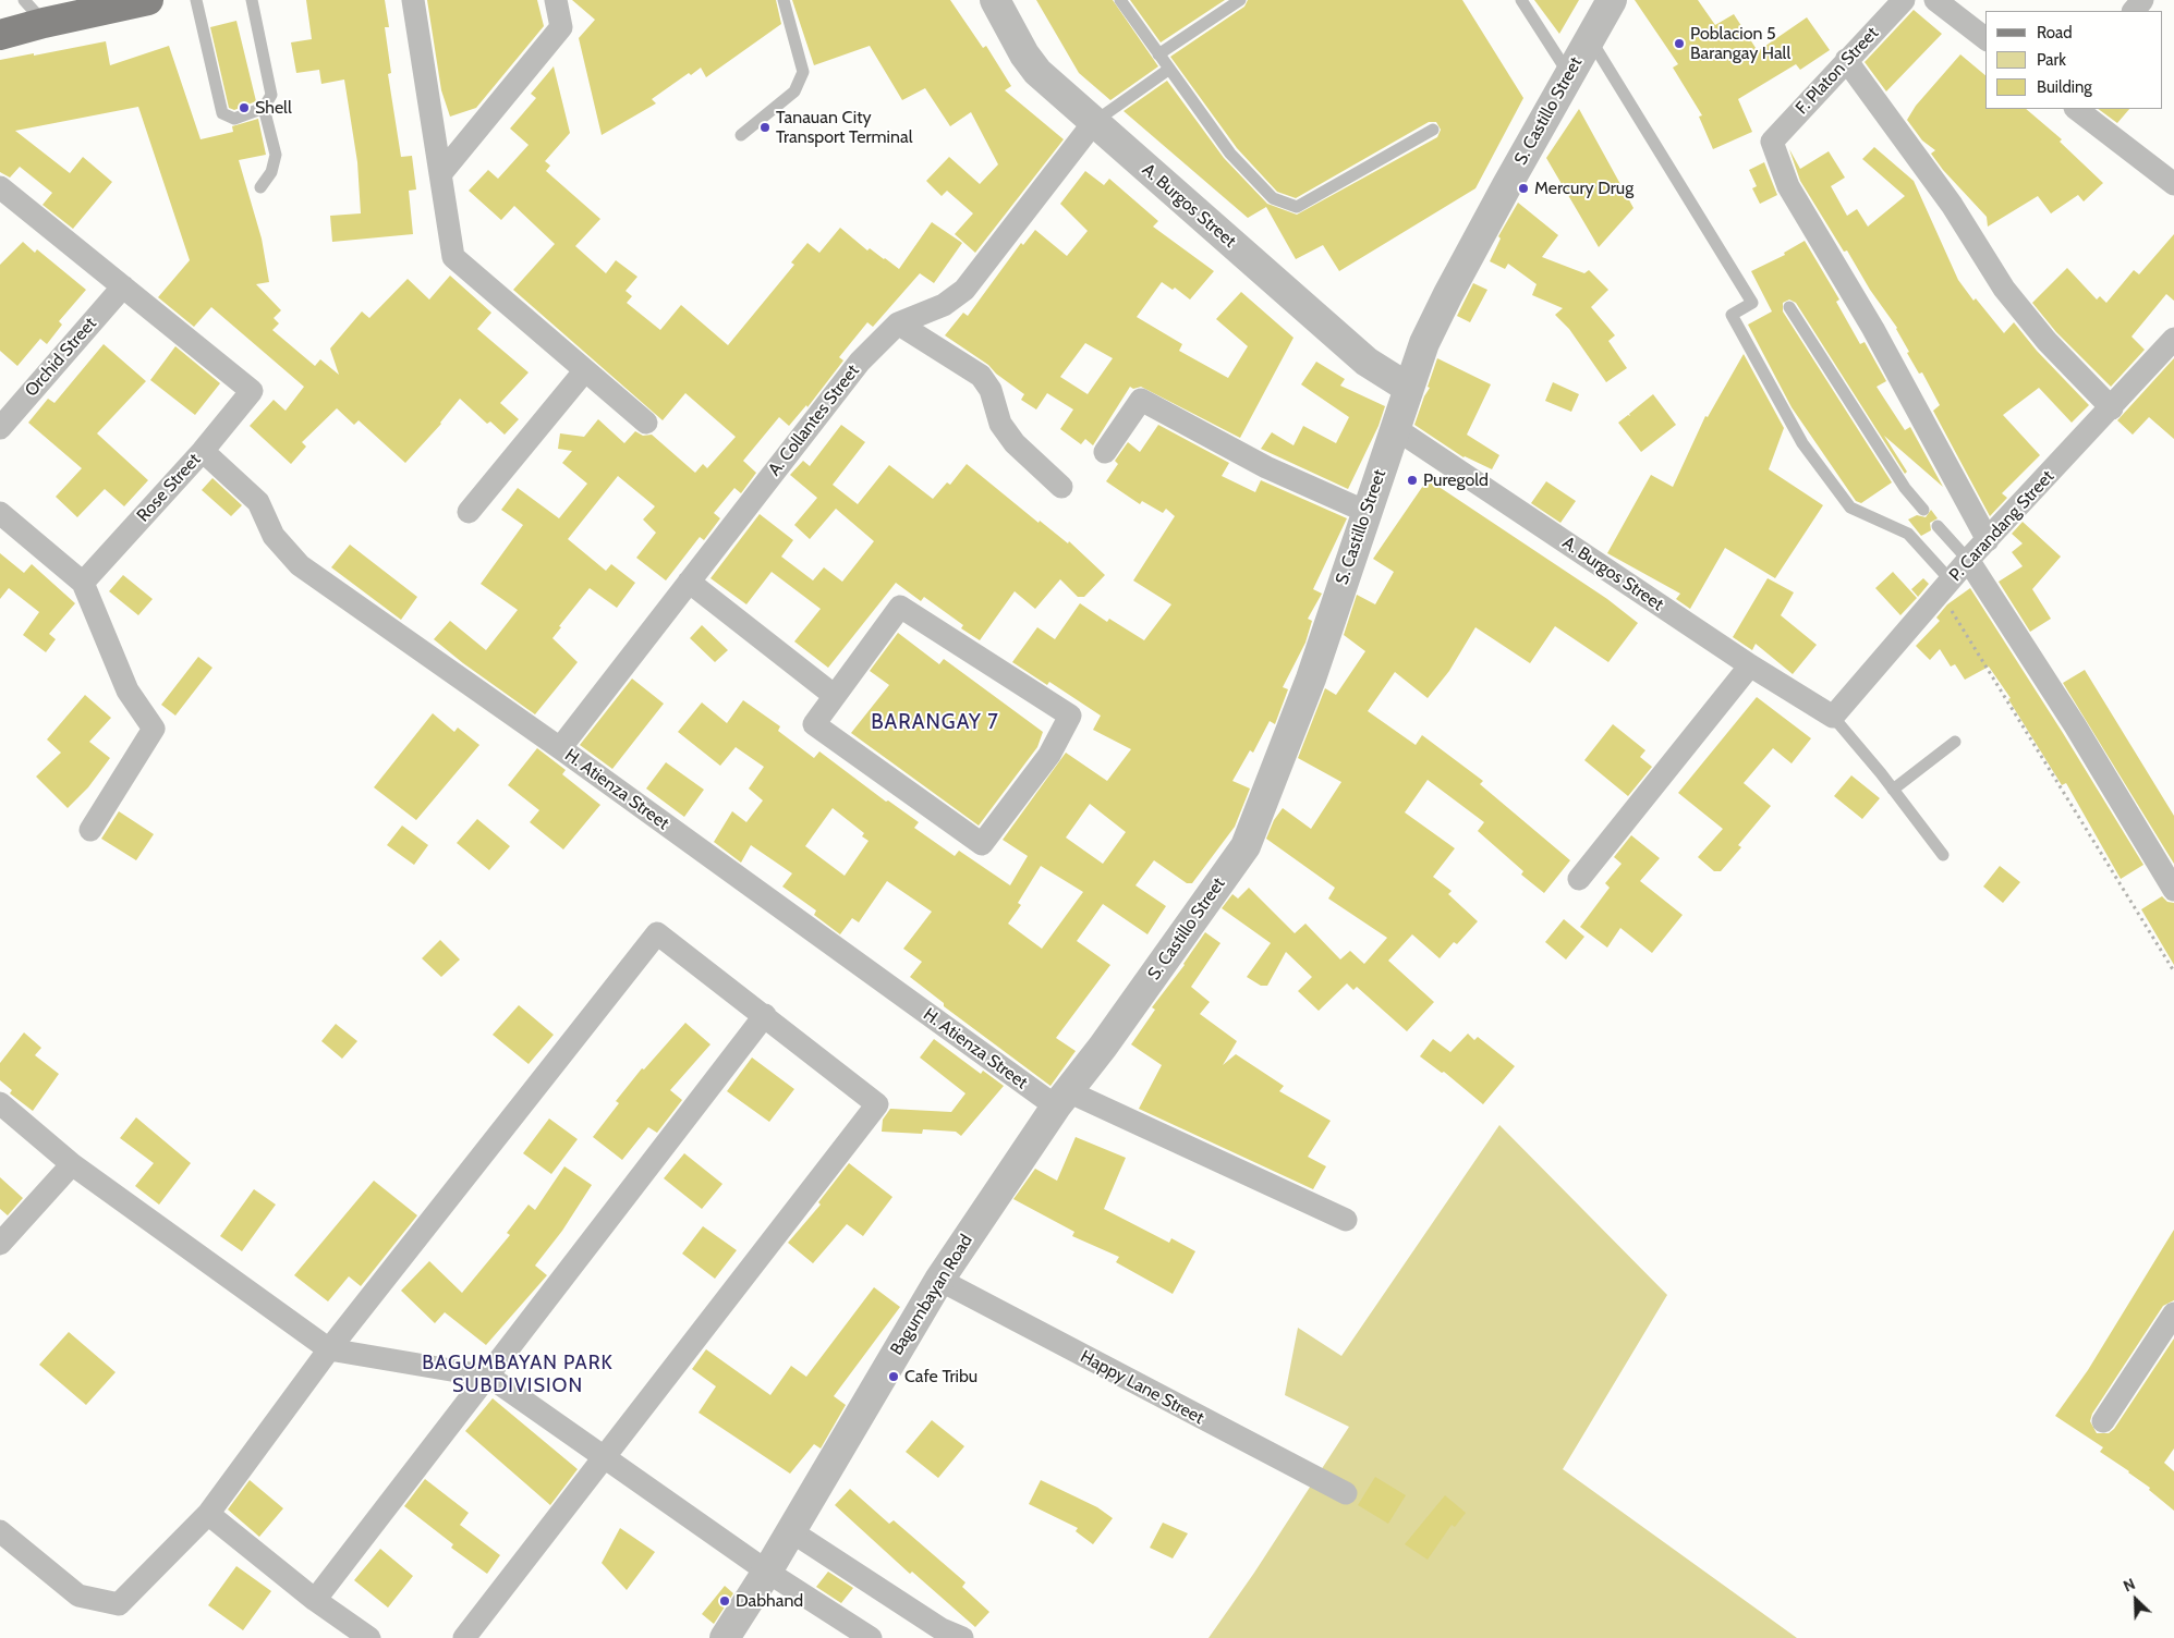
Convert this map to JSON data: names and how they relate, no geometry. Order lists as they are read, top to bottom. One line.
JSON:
{"streets":{"street":["F. Platon Street","S. Castillo Street","A. Burgos Street","Orchid Street","A. Collantes Street","Rose Street","P. Carandang Street","H. Atienza Street","Bagumbayan Road","Happy Lane Street"]},"crossings":[["F. Platon Street","P. Carandang Street"],["S. Castillo Street","A. Burgos Street"],["S. Castillo Street","Bagumbayan Road"],["A. Burgos Street","A. Collantes Street"],["A. Burgos Street","P. Carandang Street"],["Orchid Street","Rose Street"],["A. Collantes Street","H. Atienza Street"],["Rose Street","H. Atienza Street"],["H. Atienza Street","Bagumbayan Road"],["Bagumbayan Road","Happy Lane Street"]],"districts":["BARANGAY 7","BAGUMBAYAN PARK SUBDIVISION"],"places":["Poblacion 5 Barangay Hall","Shell","Tanauan City Transport Terminal","Mercury Drug","Puregold","Cafe Tribu","Dabhand"],"legend":["Road","Park","Building"],"north":"top left"}
